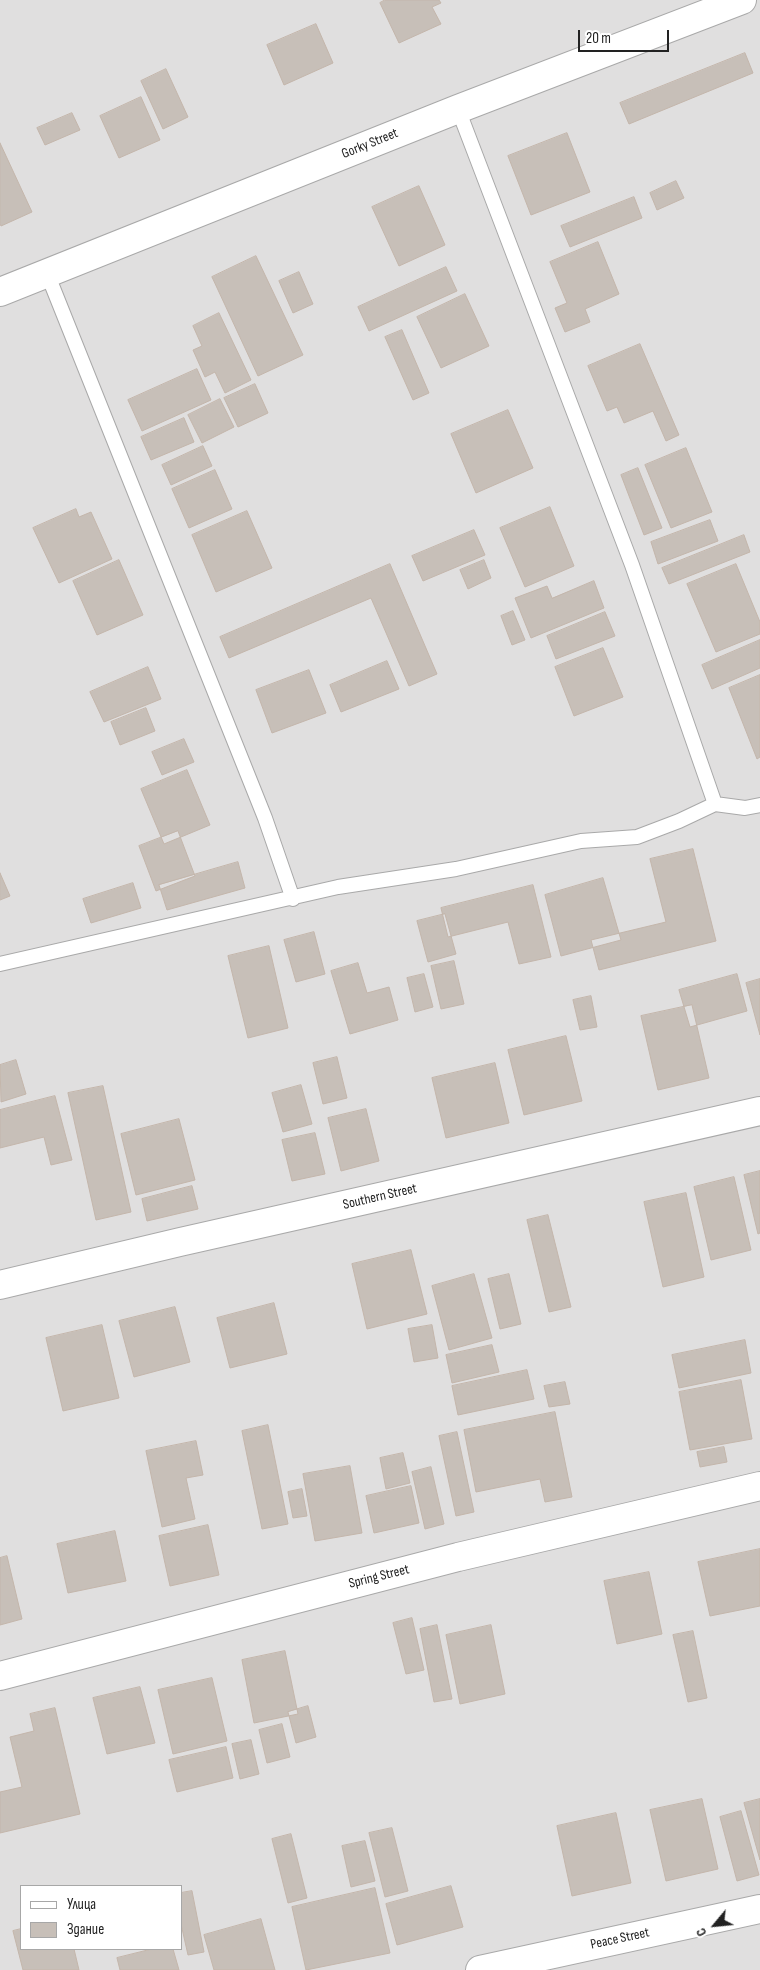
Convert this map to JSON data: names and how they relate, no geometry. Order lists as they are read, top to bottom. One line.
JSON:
{"streets":{"street":["Gorky Street","Southern Street","Spring Street","Peace Street"]},"legend":["Улица","Здание"],"scale_bar":"20 m","north":"bottom left"}
